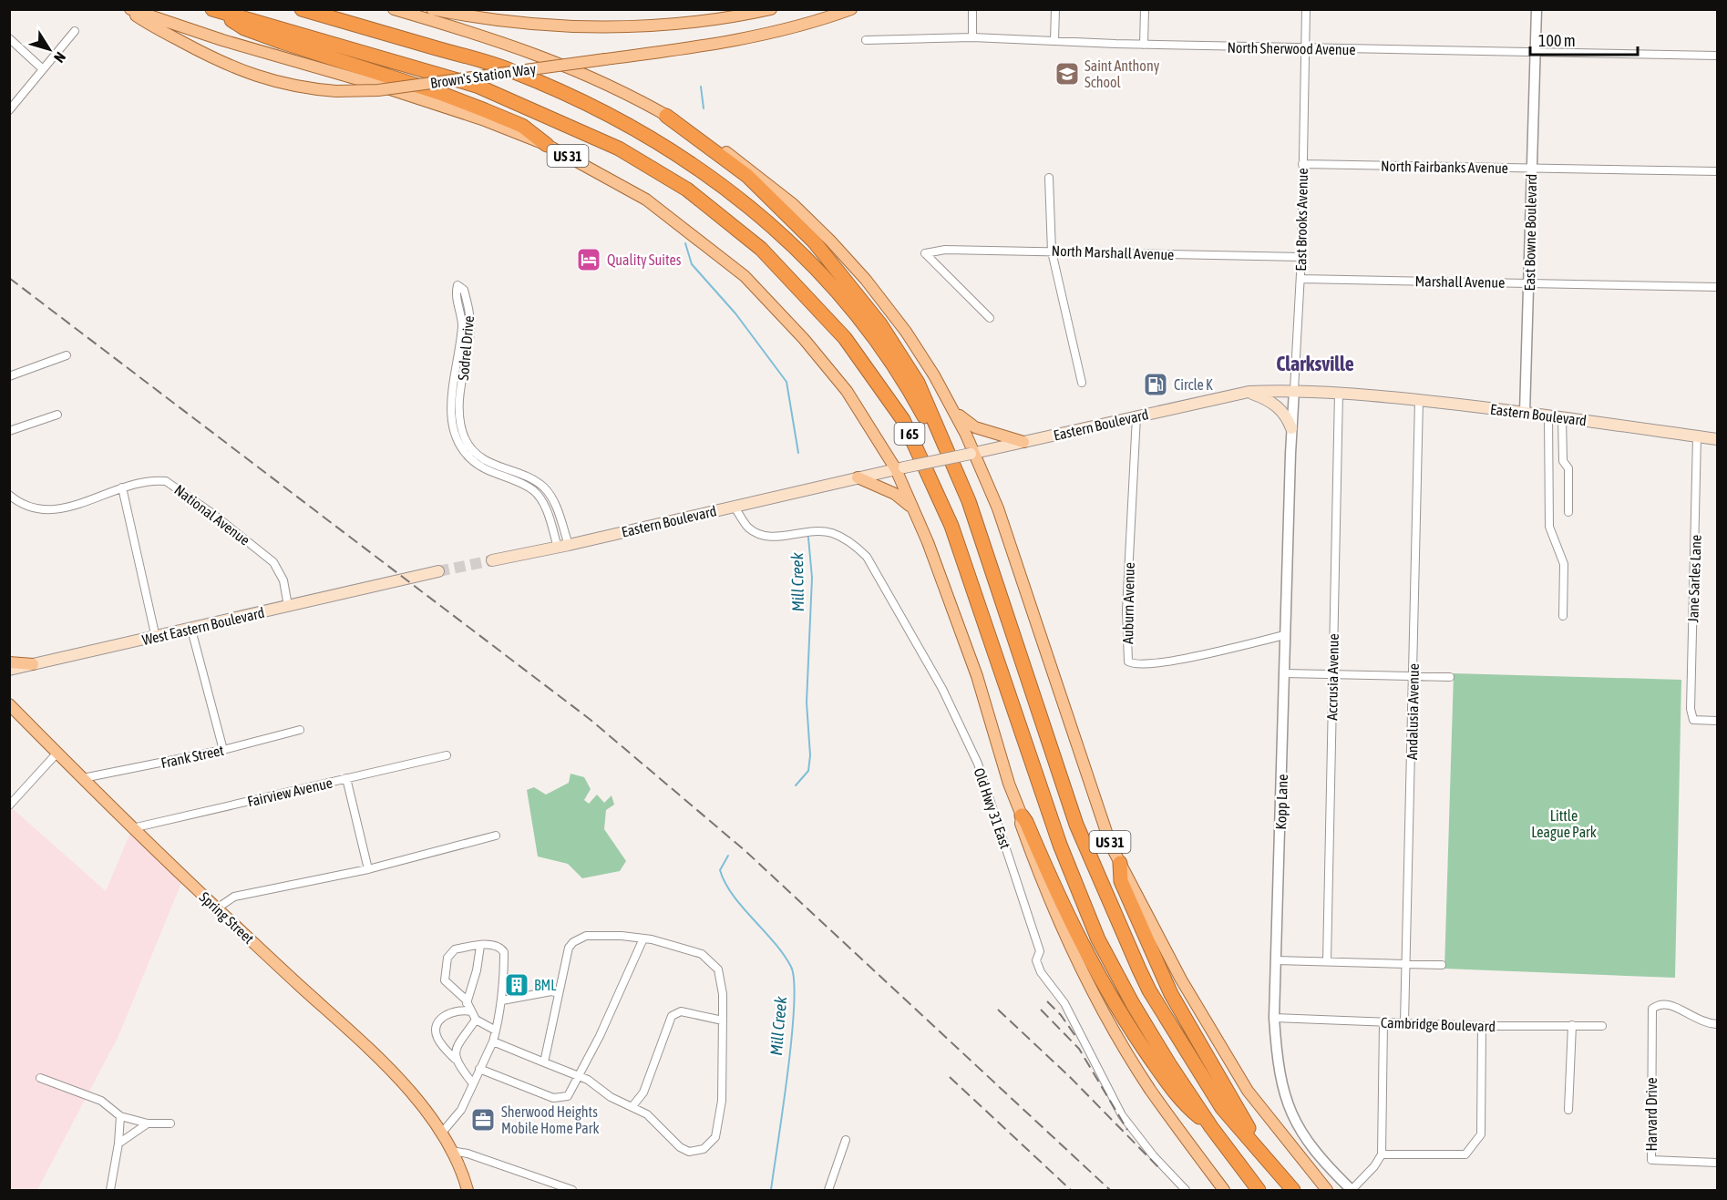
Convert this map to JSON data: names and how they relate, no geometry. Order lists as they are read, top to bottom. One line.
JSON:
{"streets":{"highway":["I 65"],"main road":["Brown's Station Way","US 31","Eastern Boulevard","West Eastern Boulevard","Spring Street"],"street":["North Sherwood Avenue","North Fairbanks Avenue","East Brooks Avenue","East Bowne Boulevard","North Marshall Avenue","Marshall Avenue","Sodrel Drive","National Avenue","Jane Sarles Lane","Auburn Avenue","Accrusia Avenue","Andalusia Avenue","Frank Street","Fairview Avenue","Kopp Lane","Old Hwy 31 East","Cambridge Boulevard","Harvard Drive"]},"crossings":[["North Sherwood Avenue","East Brooks Avenue"],["North Sherwood Avenue","East Bowne Boulevard"],["Brown's Station Way","US 31"],["US 31","Eastern Boulevard"],["North Fairbanks Avenue","East Brooks Avenue"],["North Fairbanks Avenue","East Bowne Boulevard"],["East Brooks Avenue","North Marshall Avenue"],["East Brooks Avenue","Marshall Avenue"],["East Brooks Avenue","Eastern Boulevard"],["East Brooks Avenue","Kopp Lane"],["East Bowne Boulevard","Marshall Avenue"],["East Bowne Boulevard","Eastern Boulevard"],["Sodrel Drive","Eastern Boulevard"],["Eastern Boulevard","Jane Sarles Lane"],["Eastern Boulevard","Auburn Avenue"],["Eastern Boulevard","Accrusia Avenue"],["Eastern Boulevard","Andalusia Avenue"],["Eastern Boulevard","Kopp Lane"],["Eastern Boulevard","Old Hwy 31 East"],["National Avenue","West Eastern Boulevard"],["Auburn Avenue","Kopp Lane"],["Andalusia Avenue","Cambridge Boulevard"],["Frank Street","Spring Street"],["Fairview Avenue","Spring Street"],["Kopp Lane","Cambridge Boulevard"]],"districts":["Clarksville"],"water":["Mill Creek"],"parks":["Little League Park"],"places":{"school or university":["Saint Anthony School"],"hotel":["Quality Suites"],"fuel station":["Circle K"],"building":["BML"],"office":["Sherwood Heights Mobile Home Park"]},"scale_bar":"100 m","north":"bottom right"}
